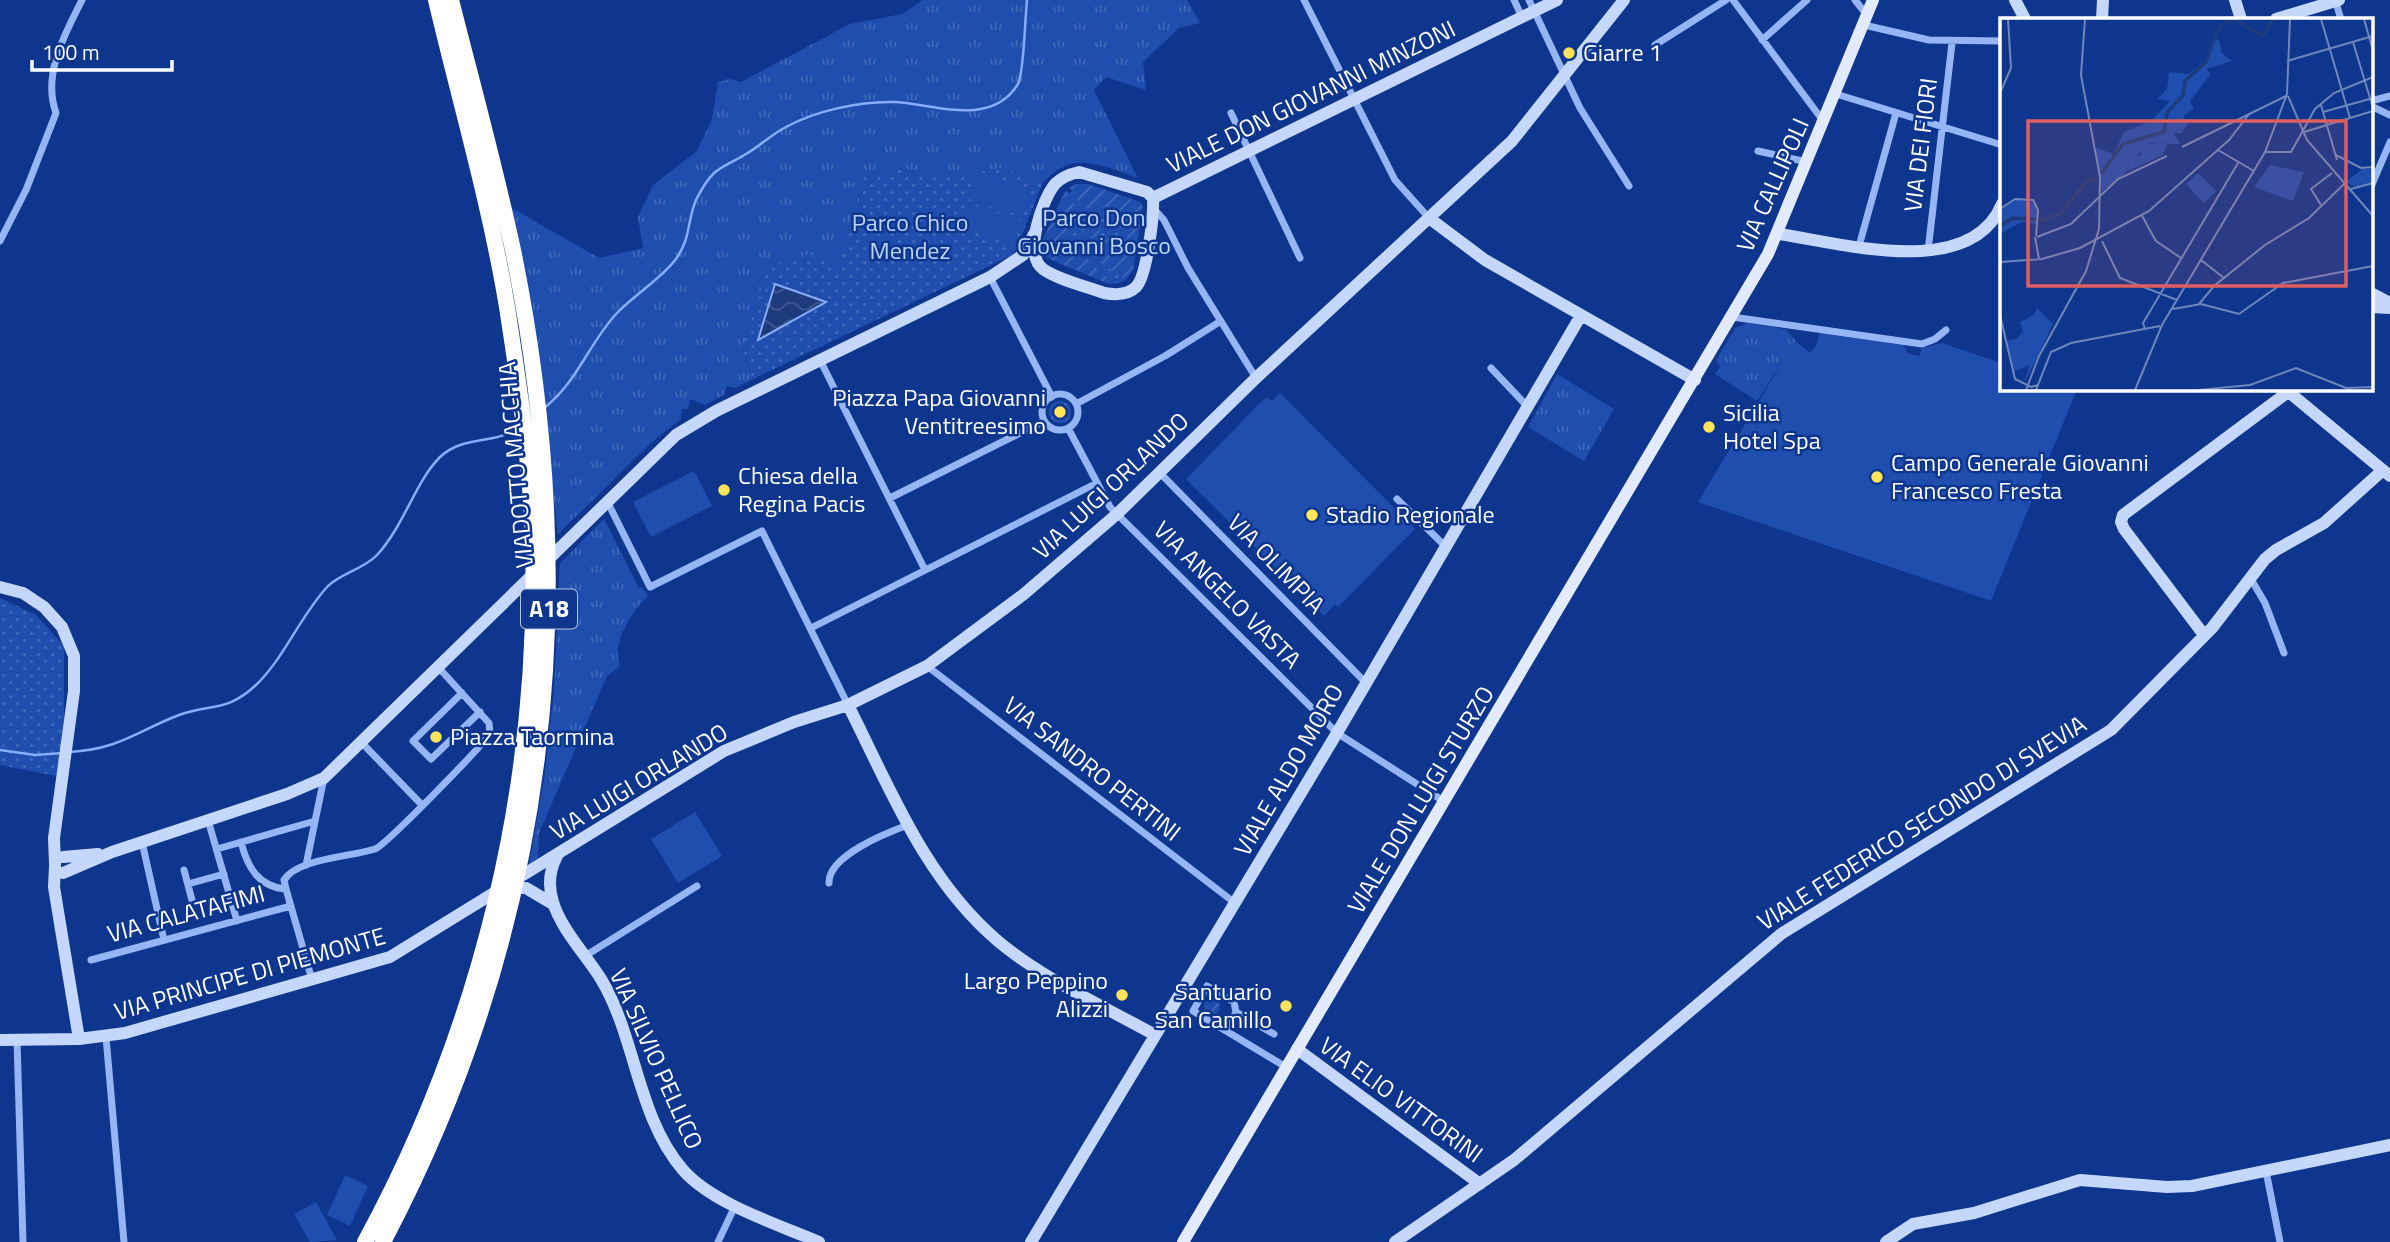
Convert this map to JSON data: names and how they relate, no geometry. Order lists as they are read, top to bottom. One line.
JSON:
{"streets":{"highway":["VIADOTTO MACCHIA","A18"],"main road":["VIA CALLIPOLI","VIALE DON LUIGI STURZO"],"street":["VIALE DON GIOVANNI MINZONI","VIA DEI FIORI","VIA LUIGI ORLANDO","VIA OLIMPIA","VIA ANGELO VASTA","VIA SANDRO PERTINI","VIALE ALDO MORO","VIALE FEDERICO SECONDO DI SVEVIA","VIA CALATAFIMI","VIA PRINCIPE DI PIEMONTE","VIA SILVIO PELLICO","VIA ELIO VITTORINI"]},"crossings":[["VIA CALLIPOLI","VIALE DON LUIGI STURZO"],["VIADOTTO MACCHIA","A18"],["VIA LUIGI ORLANDO","VIA OLIMPIA"],["VIA LUIGI ORLANDO","VIA ANGELO VASTA"],["VIA LUIGI ORLANDO","VIA SANDRO PERTINI"],["VIA LUIGI ORLANDO","VIA PRINCIPE DI PIEMONTE"],["VIA LUIGI ORLANDO","VIA SILVIO PELLICO"],["VIA OLIMPIA","VIALE ALDO MORO"],["VIA ANGELO VASTA","VIALE ALDO MORO"],["VIA ANGELO VASTA","VIALE DON LUIGI STURZO"],["VIA SANDRO PERTINI","VIALE ALDO MORO"],["VIALE DON LUIGI STURZO","VIA ELIO VITTORINI"],["VIALE FEDERICO SECONDO DI SVEVIA","VIA ELIO VITTORINI"],["VIA PRINCIPE DI PIEMONTE","VIA SILVIO PELLICO"]],"parks":["Parco Don Giovanni Bosco","Parco Chico Mendez"],"places":["Giarre 1","Piazza Papa Giovanni Ventitreesimo","Sicilia Hotel Spa","Campo Generale Giovanni Francesco Fresta","Chiesa della Regina Pacis","Stadio Regionale","Piazza Taormina","Largo Peppino Alizzi","Santuario San Camillo"],"scale_bar":"100 m"}
